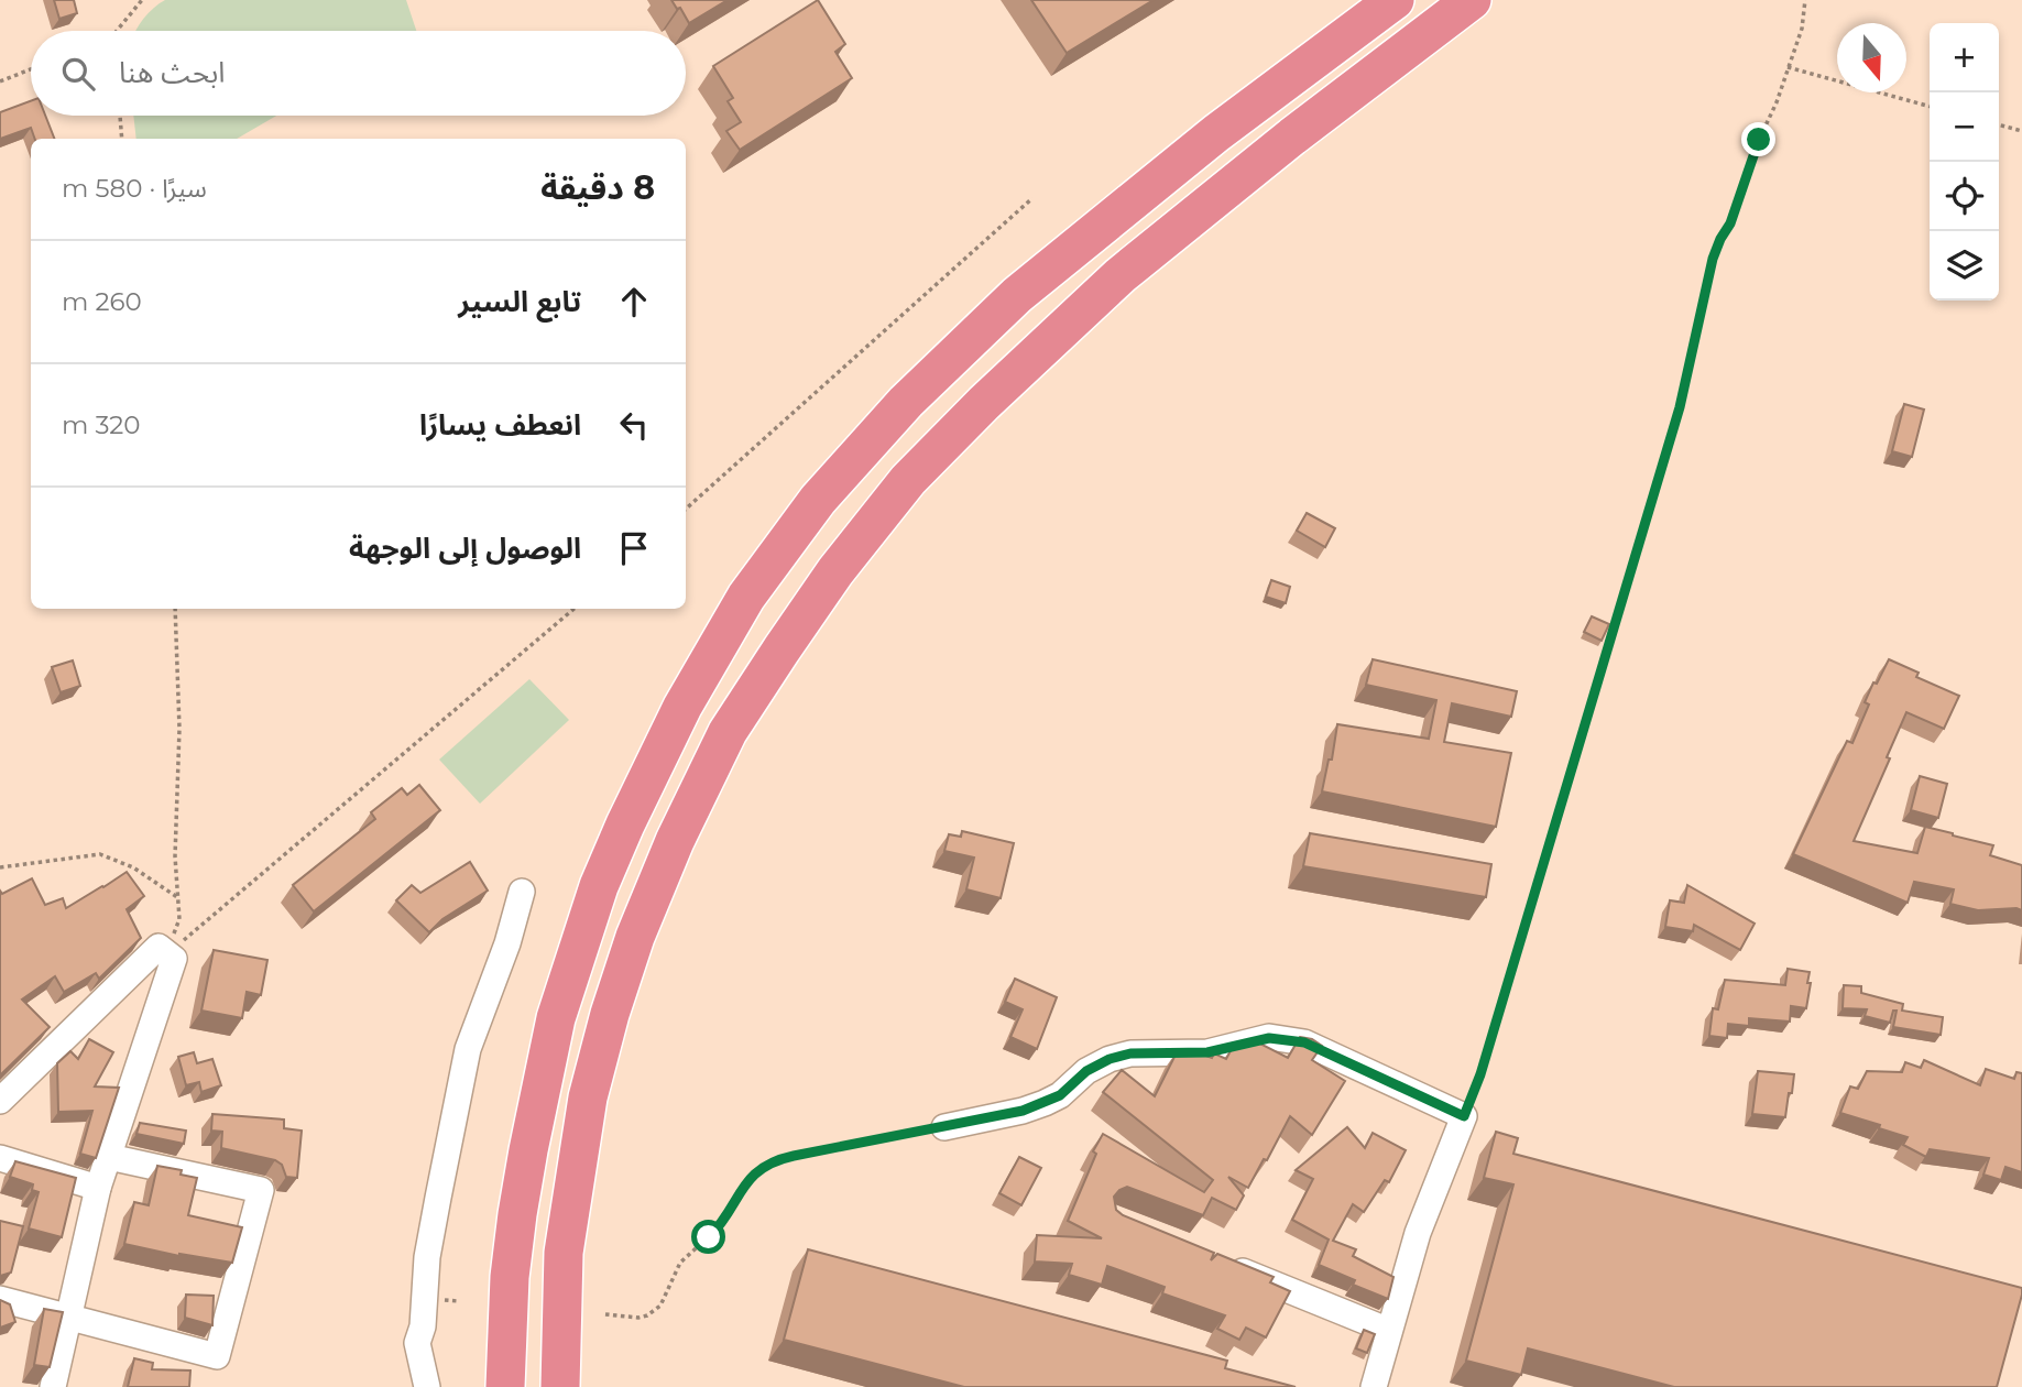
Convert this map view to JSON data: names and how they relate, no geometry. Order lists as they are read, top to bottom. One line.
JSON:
{"north":"bottom","page":{"map_buttons":["+","−"],"search":"ابحث هنا","heading":["8 دقيقة","سيرًا · 580 m"],"list":[["تابع السير","260 m"],["انعطف يسارًا","320 m"],"الوصول إلى الوجهة"]}}
